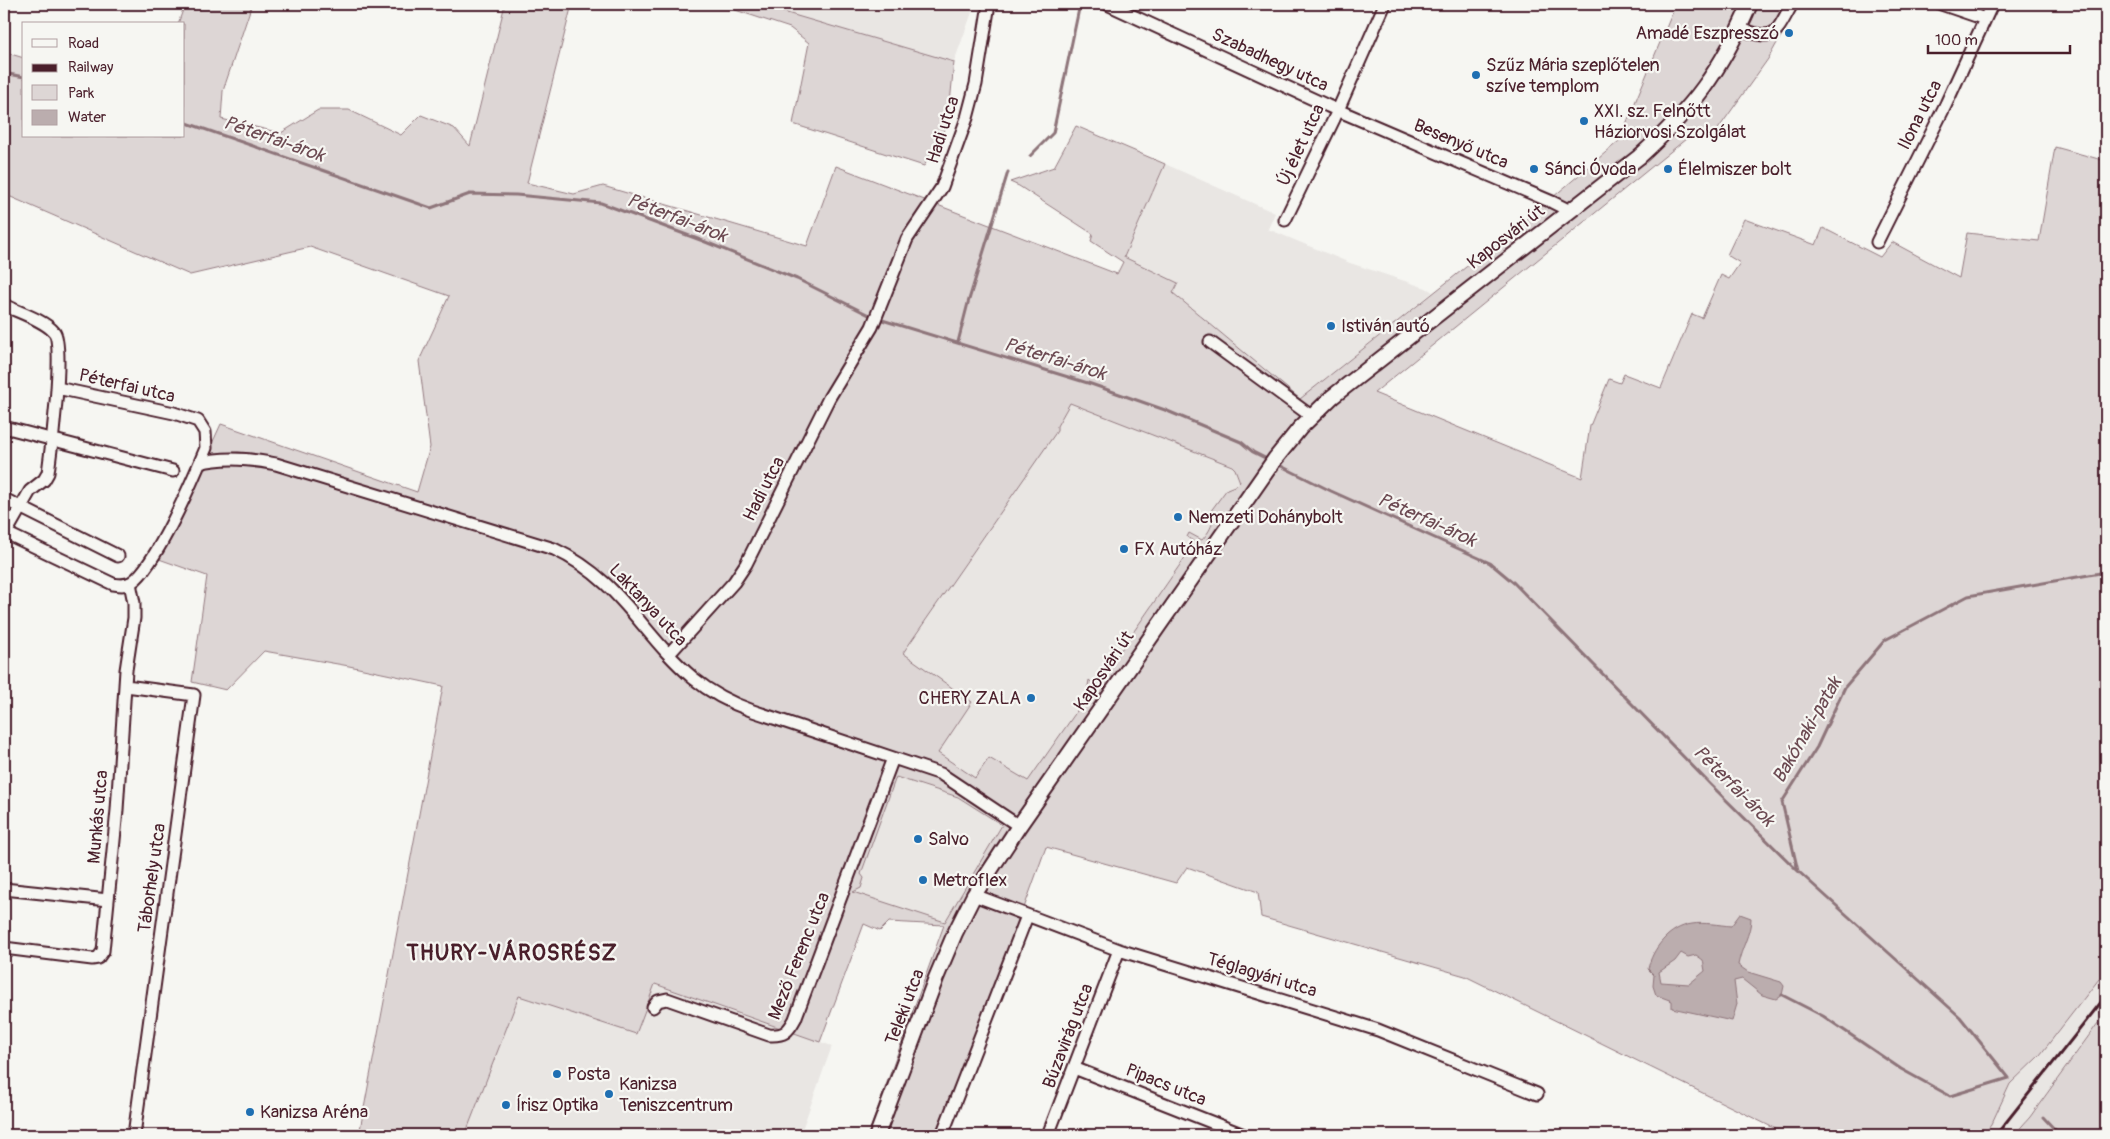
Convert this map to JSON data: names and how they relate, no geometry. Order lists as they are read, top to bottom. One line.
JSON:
{"streets":{"main road":["Kaposvári út","Teleki utca"],"street":["Szabadhegy utca","Ilona utca","Hadi utca","Besenyő utca","Új élet utca","Péterfai utca","Laktanya utca","Munkás utca","Táborhely utca","Mező Ferenc utca","Téglagyári utca","Búzavirág utca","Pipacs utca"]},"crossings":[["Szabadhegy utca","Besenyő utca"],["Szabadhegy utca","Új élet utca"],["Hadi utca","Laktanya utca"],["Besenyő utca","Új élet utca"],["Besenyő utca","Kaposvári út"],["Kaposvári út","Laktanya utca"],["Kaposvári út","Téglagyári utca"],["Kaposvári út","Teleki utca"],["Péterfai utca","Laktanya utca"],["Laktanya utca","Mező Ferenc utca"],["Munkás utca","Táborhely utca"],["Téglagyári utca","Teleki utca"],["Téglagyári utca","Búzavirág utca"],["Búzavirág utca","Pipacs utca"]],"districts":["THURY-VÁROSRÉSZ"],"water":["Péterfai-árok","Bakónaki-patak"],"places":["Amadé Eszpresszó","Szűz Mária szeplőtelen szíve templom","XXI. sz. Felnőtt Háziorvosi Szolgálat","Sánci Óvoda","Élelmiszer bolt","Istiván autó","Nemzeti Dohánybolt","FX Autóház","CHERY ZALA","Salvo","Metroflex","Posta","Kanizsa Teniszcentrum","Írisz Optika","Kanizsa Aréna"],"legend":["Road","Railway","Park","Water"],"scale_bar":"100 m"}
